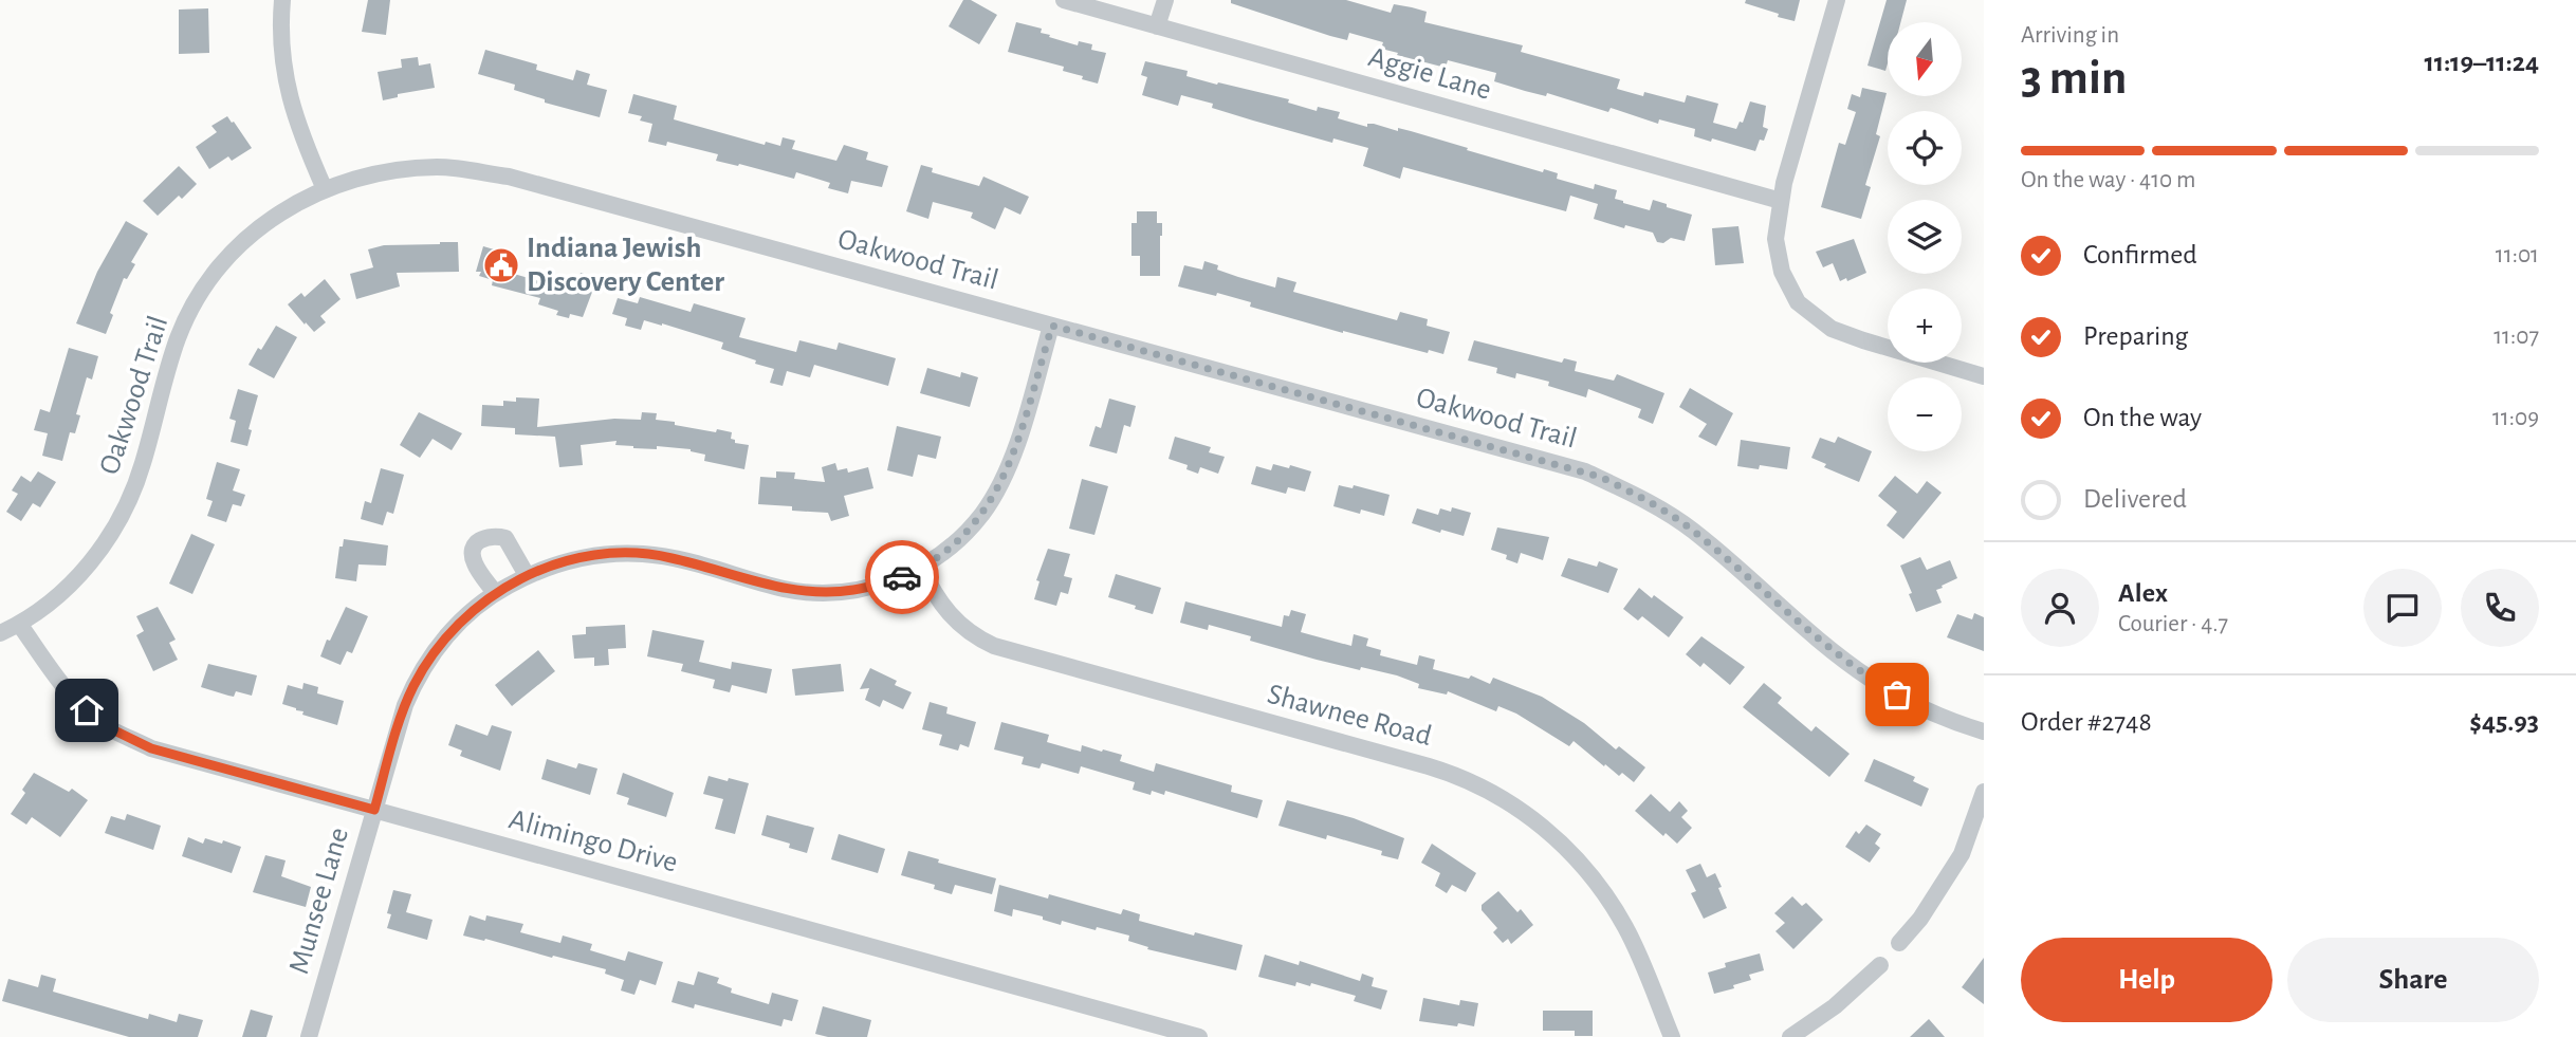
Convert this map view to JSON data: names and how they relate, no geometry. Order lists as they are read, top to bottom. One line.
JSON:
{"streets":{"street":["Aggie Lane","Oakwood Trail","Shawnee Road","Alimingo Drive","Munsee Lane"]},"crossings":[["Oakwood Trail","Alimingo Drive"],["Oakwood Trail","Munsee Lane"],["Shawnee Road","Munsee Lane"],["Alimingo Drive","Munsee Lane"]],"places":{"public building":["Indiana Jewish Discovery Center"]},"north":"bottom","page":{"heading":["3 min","Arriving in","11:19–11:24"],"panel":["Alex","Courier · 4.7","Order #2748","$45.93"],"map_buttons":["+","−"],"bar":"On the way · 410 m","list":[["Confirmed","11:01"],["Preparing","11:07"],["On the way","11:09"],"Delivered"],"buttons":["Help","Share"]}}
